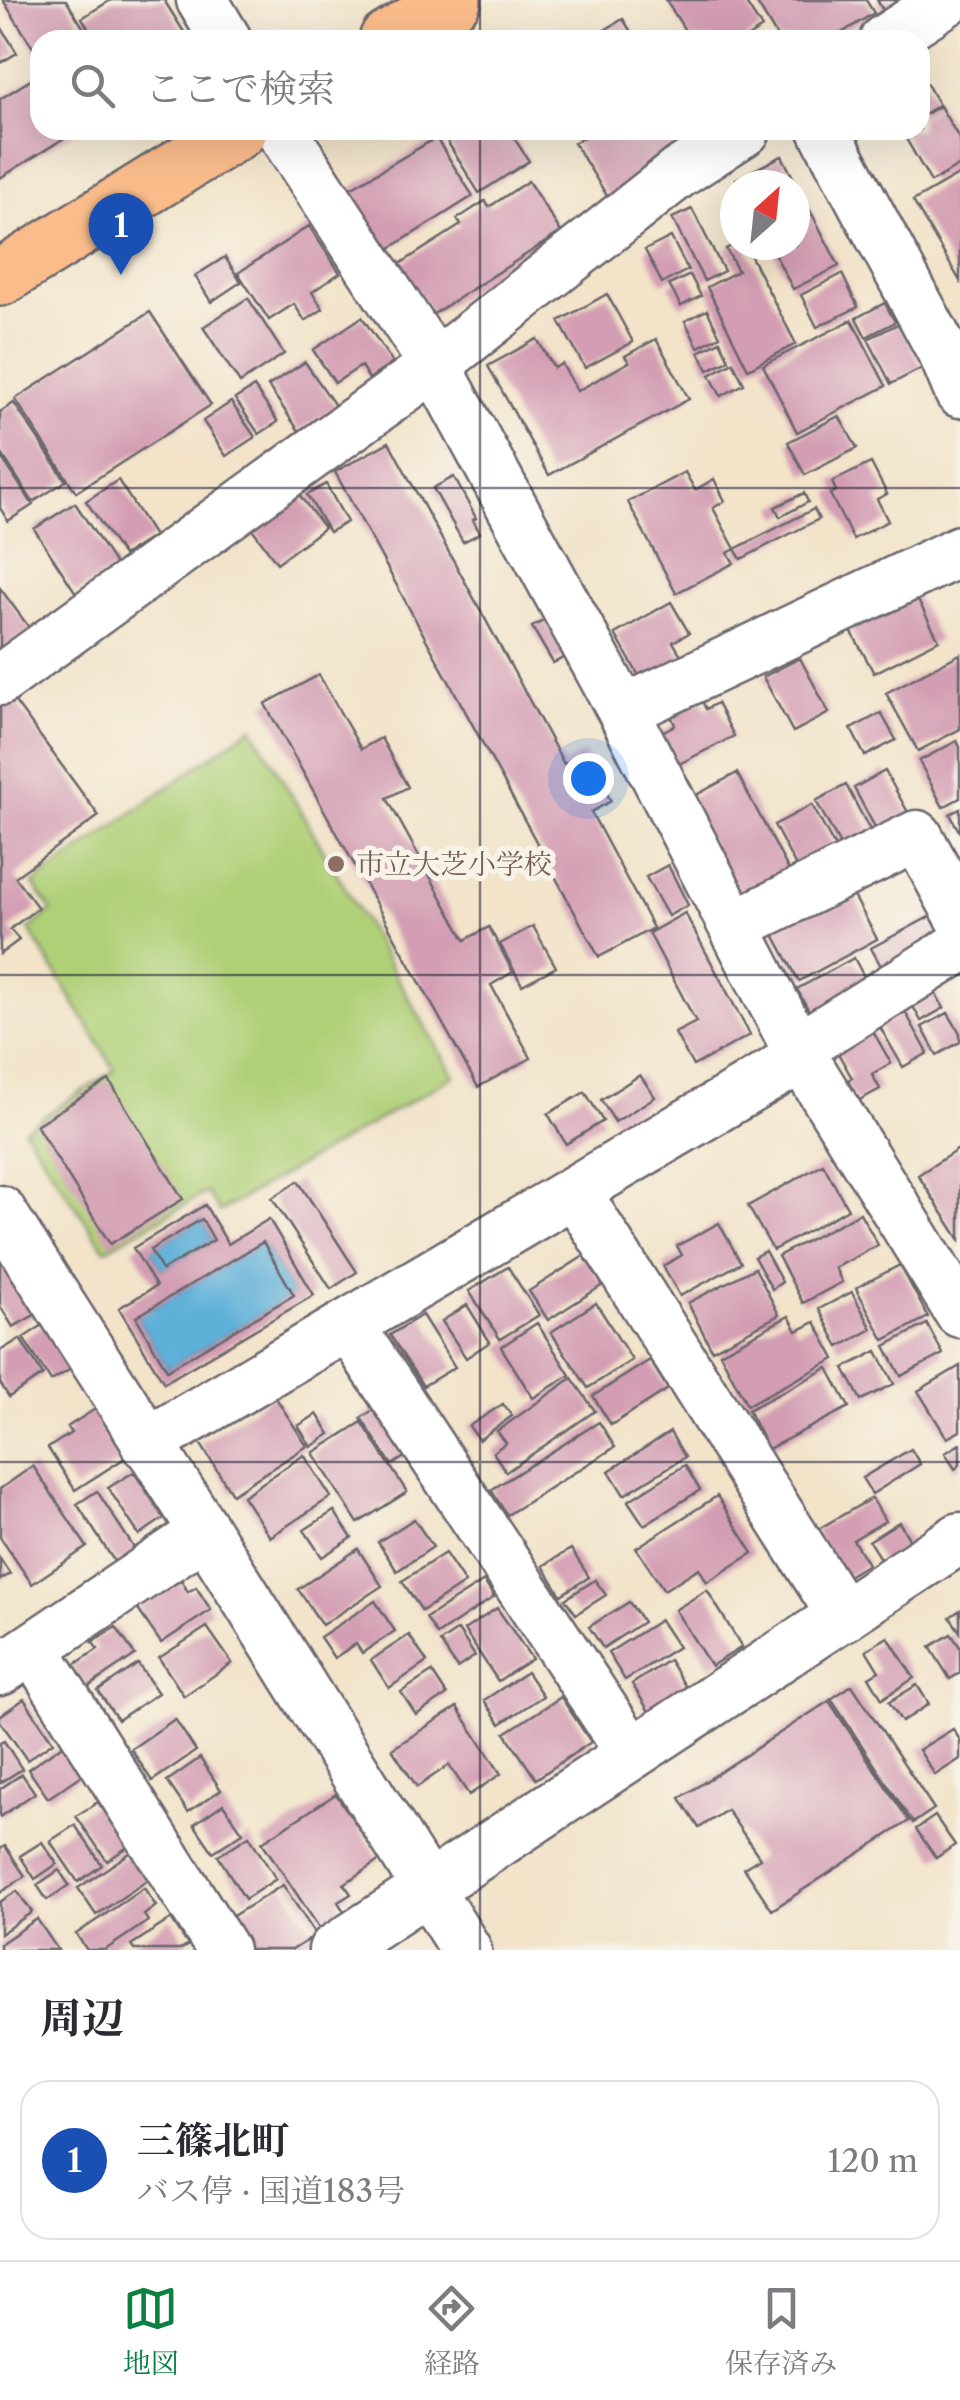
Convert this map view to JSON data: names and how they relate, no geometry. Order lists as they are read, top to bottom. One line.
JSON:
{"places":["市立大芝小学校"],"north":"top right","page":{"search":"ここで検索","pins":"1","heading":"周辺","list":[{"mark":"1","name":"三篠北町","note":"バス停 · 国道183号","value":"120 m"}],"nav":["地図","経路","保存済み"]}}
